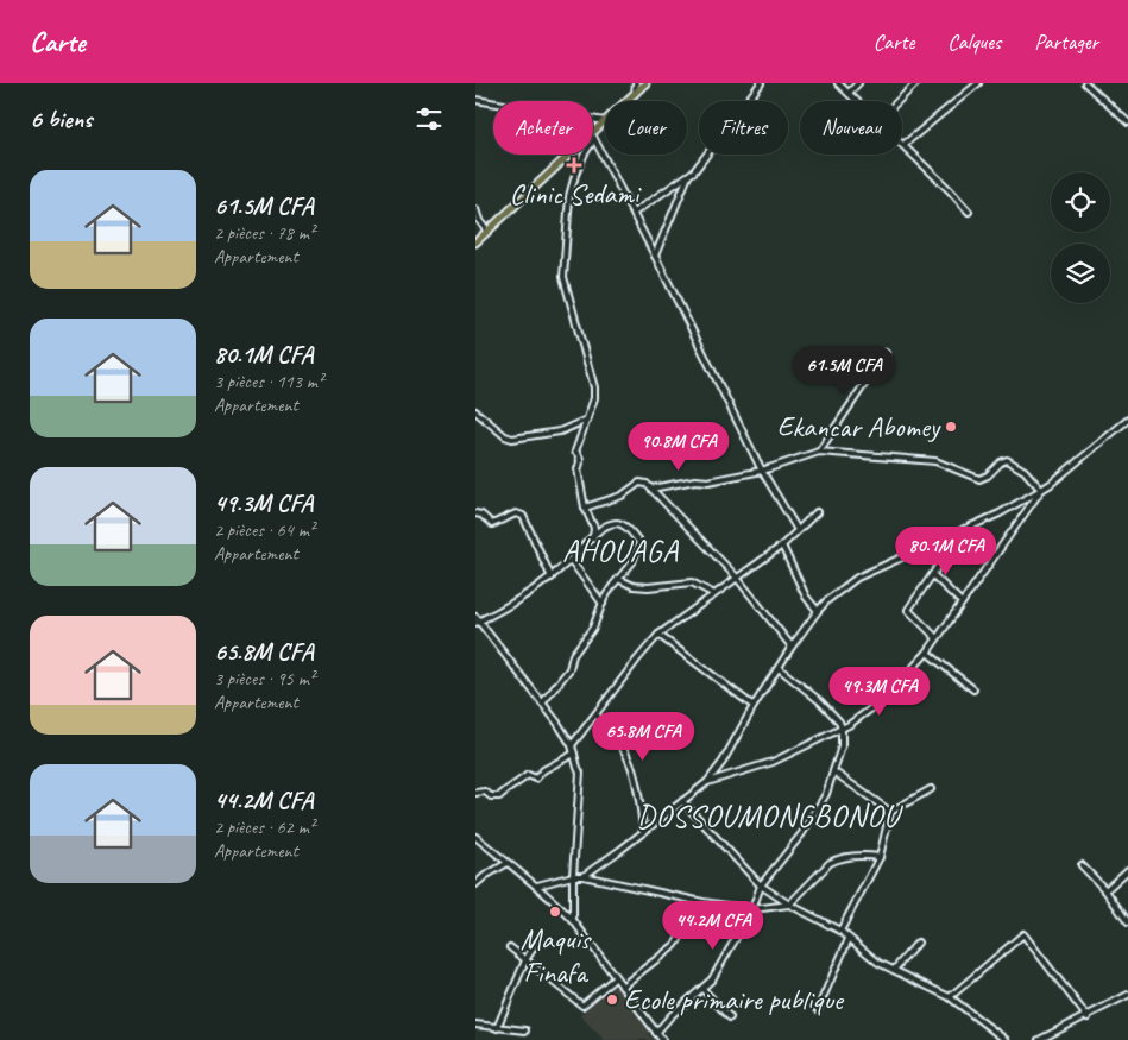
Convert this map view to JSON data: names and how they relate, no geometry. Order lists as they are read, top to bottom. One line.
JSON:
{"districts":["AHOUAGA","DOSSOUMONGBONOU"],"places":{"health":["Clinic Sedami"],"other":["Ekancar Abomey","Maquis Finafa","Ecole primaire publique"]},"page":{"header":"Carte","nav":["Carte","Calques","Partager"],"heading":"6 biens","chip":["Acheter","Louer","Filtres","Nouveau"],"list":[{"name":"61.5M CFA","note":"2 pièces · 78 m² · Appartement"},{"name":"80.1M CFA","note":"3 pièces · 113 m² · Appartement"},{"name":"49.3M CFA","note":"2 pièces · 64 m² · Appartement"},{"name":"65.8M CFA","note":"3 pièces · 95 m² · Appartement"},{"name":"44.2M CFA","note":"2 pièces · 62 m² · Appartement"}],"price":["61.5M CFA","90.8M CFA","80.1M CFA","49.3M CFA","65.8M CFA","44.2M CFA"]}}
